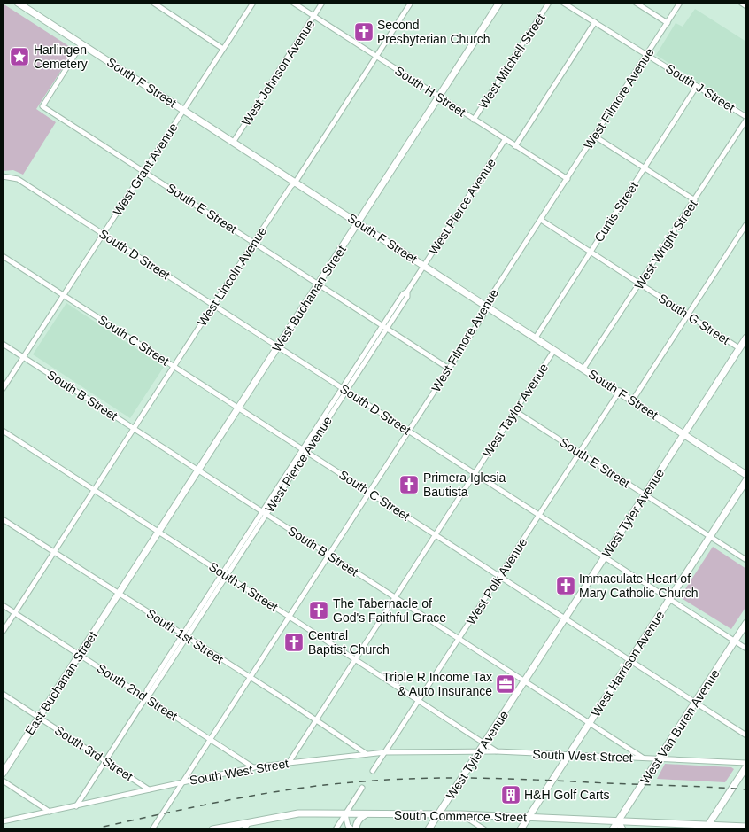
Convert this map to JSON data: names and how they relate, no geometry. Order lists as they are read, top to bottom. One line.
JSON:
{"streets":{"street":["West Mitchell Street","West Johnson Avenue","South F Street","South J Street","South H Street","West Filmore Avenue","West Grant Avenue","West Pierce Avenue","South E Street","Curtis Street","West Wright Street","South D Street","West Lincoln Avenue","West Buchanan Street","South G Street","South C Street","South B Street","West Taylor Avenue","West Tyler Avenue","West Polk Avenue","South A Street","South 1st Street","West Harrison Avenue","East Buchanan Street","South 2nd Street","West Van Buren Avenue","South 3rd Street","South West Street","South Commerce Street"]},"crossings":[["West Mitchell Street","South H Street"],["West Johnson Avenue","South F Street"],["West Johnson Avenue","South H Street"],["South F Street","West Filmore Avenue"],["South F Street","West Grant Avenue"],["South F Street","West Pierce Avenue"],["South F Street","South E Street"],["South F Street","Curtis Street"],["South F Street","West Wright Street"],["South F Street","West Lincoln Avenue"],["South F Street","West Buchanan Street"],["South F Street","West Taylor Avenue"],["South F Street","West Tyler Avenue"],["South F Street","West Polk Avenue"],["South J Street","West Filmore Avenue"],["South J Street","Curtis Street"],["South J Street","West Wright Street"],["South H Street","West Filmore Avenue"],["South H Street","West Pierce Avenue"],["South H Street","West Lincoln Avenue"],["South H Street","West Buchanan Street"],["West Filmore Avenue","South E Street"],["West Filmore Avenue","South D Street"],["West Filmore Avenue","South G Street"],["West Filmore Avenue","South C Street"],["West Filmore Avenue","South B Street"],["West Filmore Avenue","South A Street"],["West Filmore Avenue","South 1st Street"],["West Filmore Avenue","South 2nd Street"],["West Filmore Avenue","South West Street"],["West Grant Avenue","South E Street"],["West Grant Avenue","South D Street"],["West Grant Avenue","South C Street"],["West Grant Avenue","South B Street"],["West Pierce Avenue","South E Street"],["West Pierce Avenue","South D Street"],["West Pierce Avenue","South C Street"],["West Pierce Avenue","South B Street"],["West Pierce Avenue","South A Street"],["West Pierce Avenue","South 1st Street"],["West Pierce Avenue","South 2nd Street"],["South E Street","West Lincoln Avenue"],["South E Street","West Buchanan Street"],["South E Street","West Taylor Avenue"],["South E Street","West Tyler Avenue"],["South E Street","West Polk Avenue"],["South E Street","West Harrison Avenue"],["Curtis Street","South G Street"],["West Wright Street","South G Street"],["South D Street","West Lincoln Avenue"],["South D Street","West Buchanan Street"],["South D Street","West Taylor Avenue"],["South D Street","West Tyler Avenue"],["South D Street","West Polk Avenue"],["South D Street","West Harrison Avenue"],["South D Street","West Van Buren Avenue"],["West Lincoln Avenue","South C Street"],["West Lincoln Avenue","South B Street"],["West Lincoln Avenue","South A Street"],["West Lincoln Avenue","South 1st Street"],["West Lincoln Avenue","South 2nd Street"],["West Buchanan Street","South C Street"],["West Buchanan Street","South B Street"],["West Buchanan Street","South A Street"],["West Buchanan Street","South 1st Street"],["West Buchanan Street","East Buchanan Street"],["South G Street","West Tyler Avenue"],["South C Street","West Taylor Avenue"],["South C Street","West Tyler Avenue"],["South C Street","West Polk Avenue"],["South C Street","West Harrison Avenue"],["South C Street","West Van Buren Avenue"],["South B Street","West Taylor Avenue"],["South B Street","West Tyler Avenue"],["South B Street","West Polk Avenue"],["South B Street","West Harrison Avenue"],["South B Street","South West Street"],["West Taylor Avenue","South A Street"],["West Taylor Avenue","South 1st Street"],["West Taylor Avenue","South West Street"],["West Tyler Avenue","South A Street"],["West Tyler Avenue","South West Street"],["West Tyler Avenue","South Commerce Street"],["West Polk Avenue","South A Street"],["West Polk Avenue","South West Street"],["South 1st Street","East Buchanan Street"],["South 1st Street","South West Street"],["West Harrison Avenue","South West Street"],["West Harrison Avenue","South Commerce Street"],["East Buchanan Street","South 2nd Street"],["East Buchanan Street","South 3rd Street"],["South 2nd Street","South West Street"],["West Van Buren Avenue","South West Street"],["West Van Buren Avenue","South Commerce Street"],["South 3rd Street","South West Street"]],"places":{"church":["Second Presbyterian Church","Primera Iglesia Bautista","Immaculate Heart of Mary Catholic Church","The Tabernacle of God's Faithful Grace","Central Baptist Church"],"place":["Harlingen Cemetery"],"office":["Triple R Income Tax & Auto Insurance"],"building":["H&H Golf Carts"]}}
